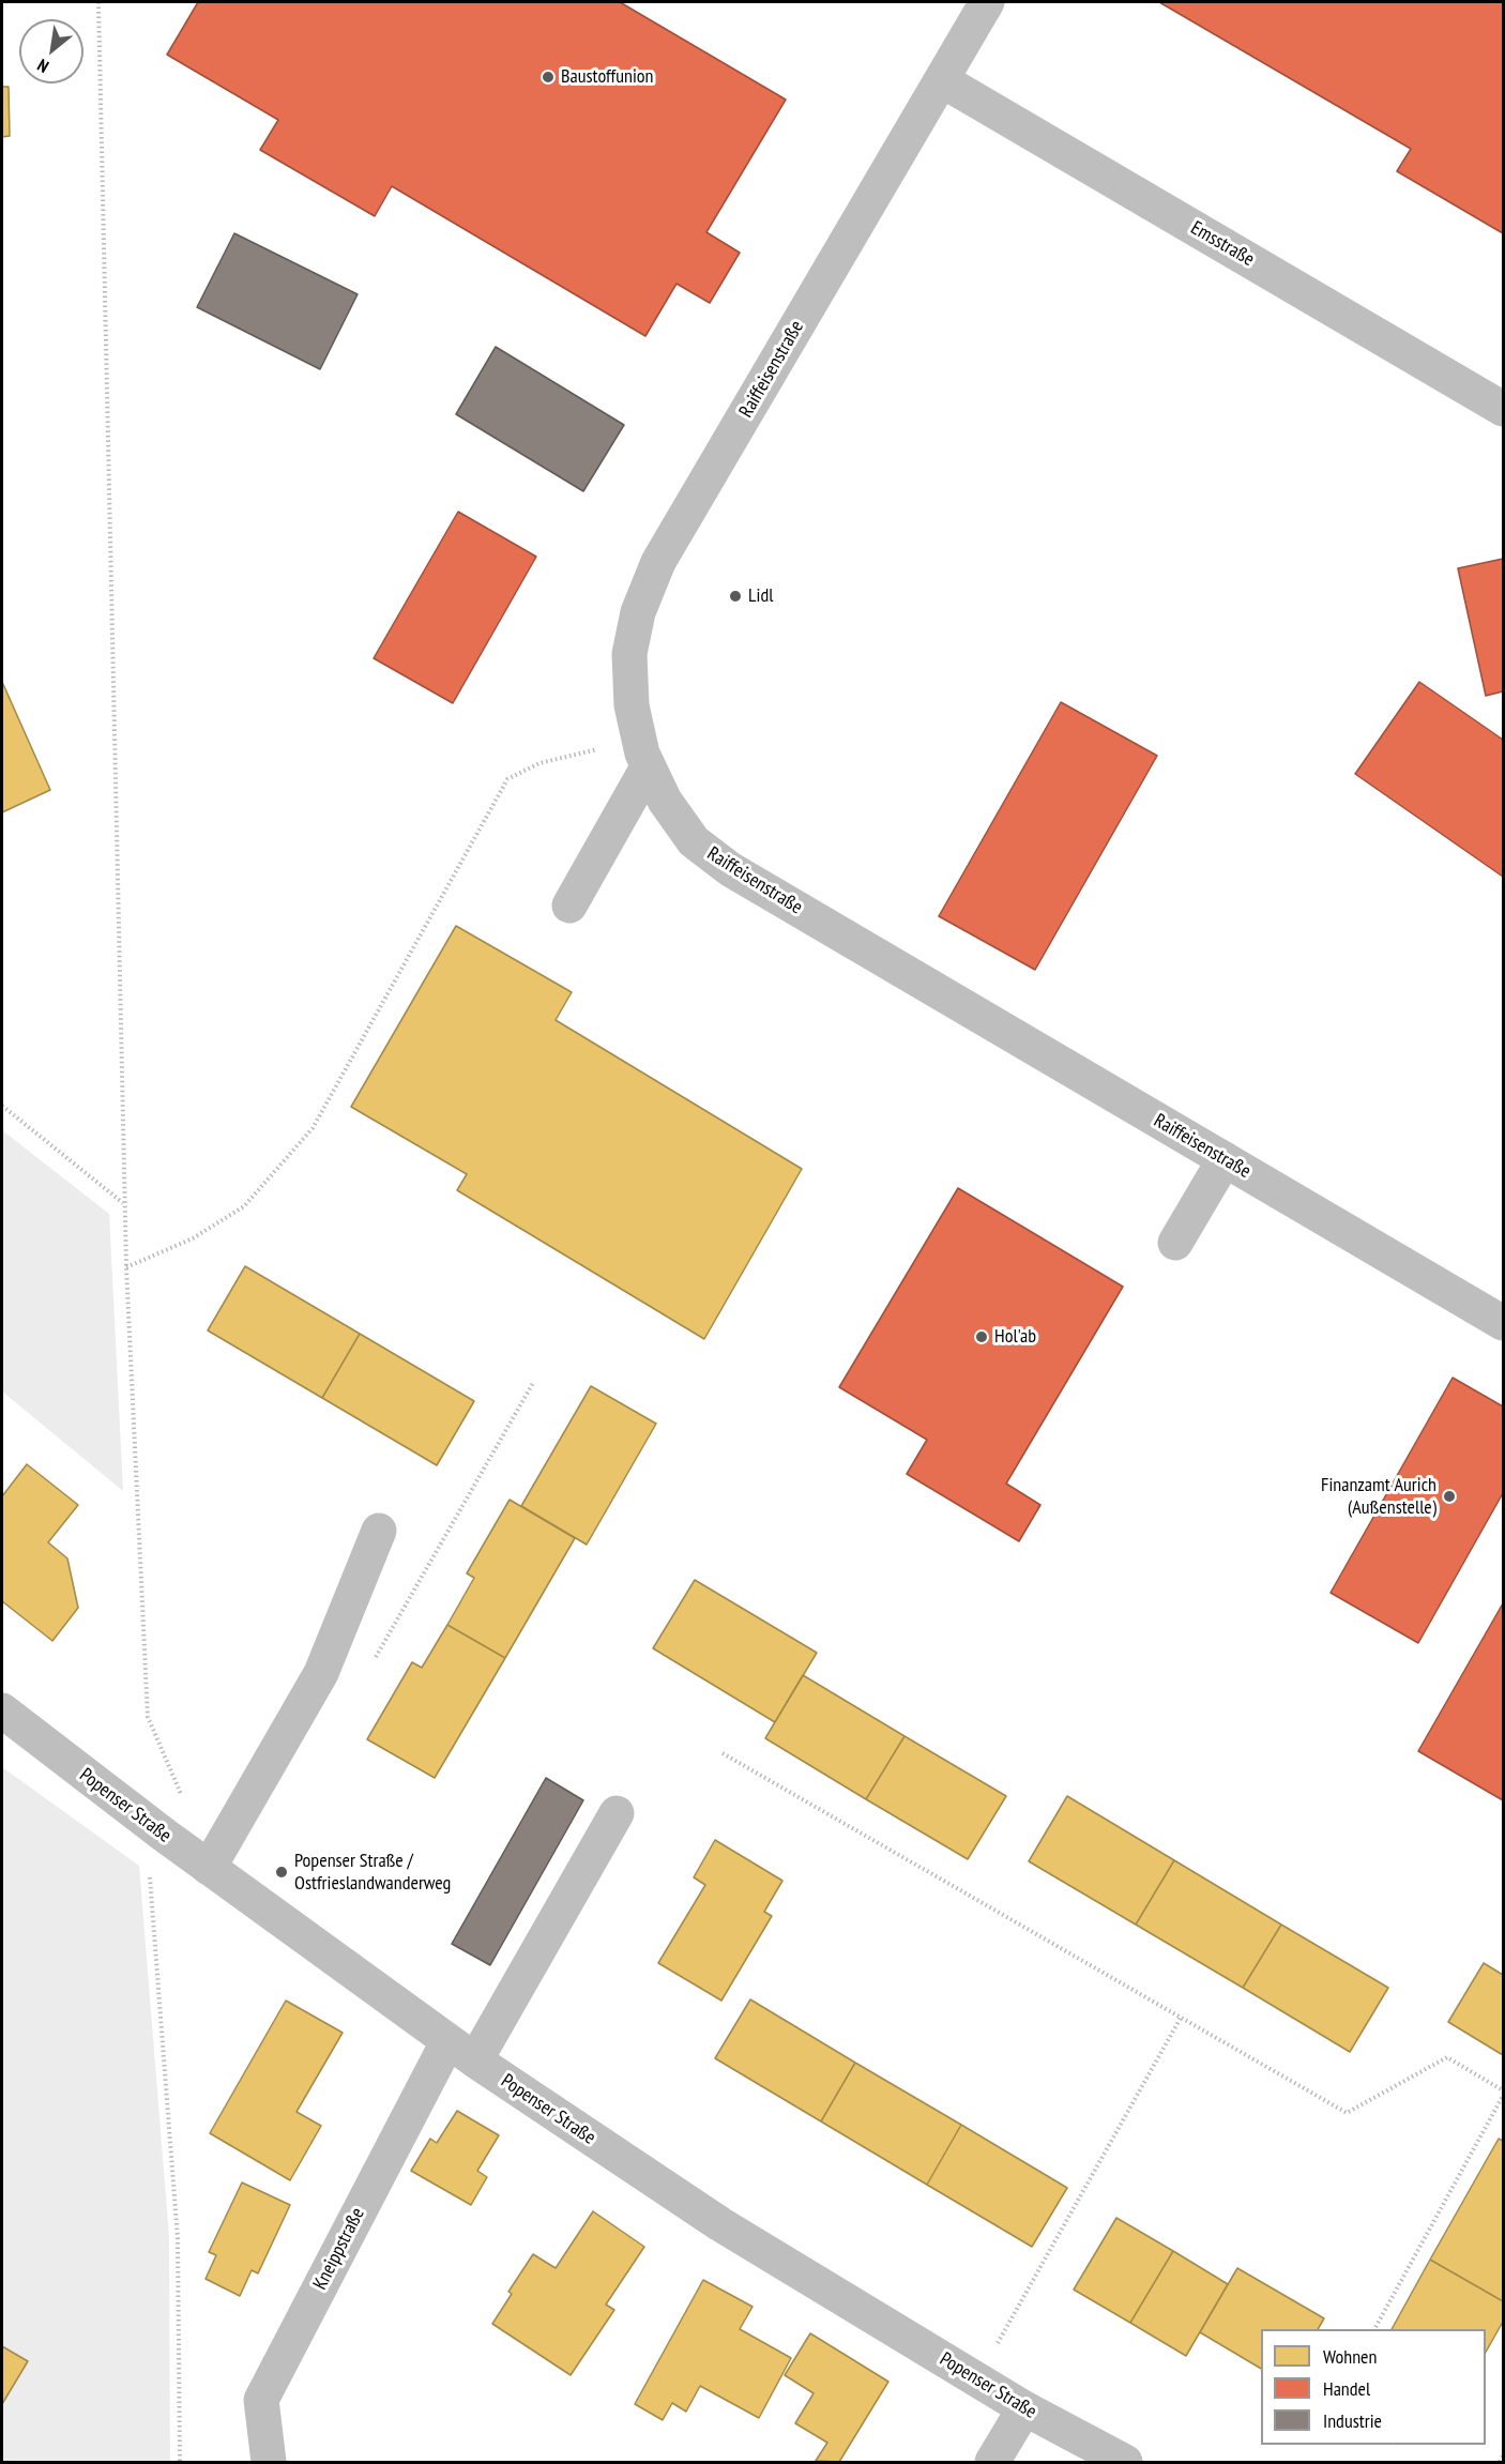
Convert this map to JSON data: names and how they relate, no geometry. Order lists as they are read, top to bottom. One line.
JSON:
{"streets":{"street":["Emsstraße","Raiffeisenstraße","Popenser Straße","Kneippstraße"]},"crossings":[["Emsstraße","Raiffeisenstraße"],["Popenser Straße","Kneippstraße"]],"places":["Baustoffunion","Lidl","Hol'ab","Finanzamt Aurich (Außenstelle)","Popenser Straße / Ostfrieslandwanderweg"],"legend":["Wohnen","Handel","Industrie"],"north":"bottom left"}
